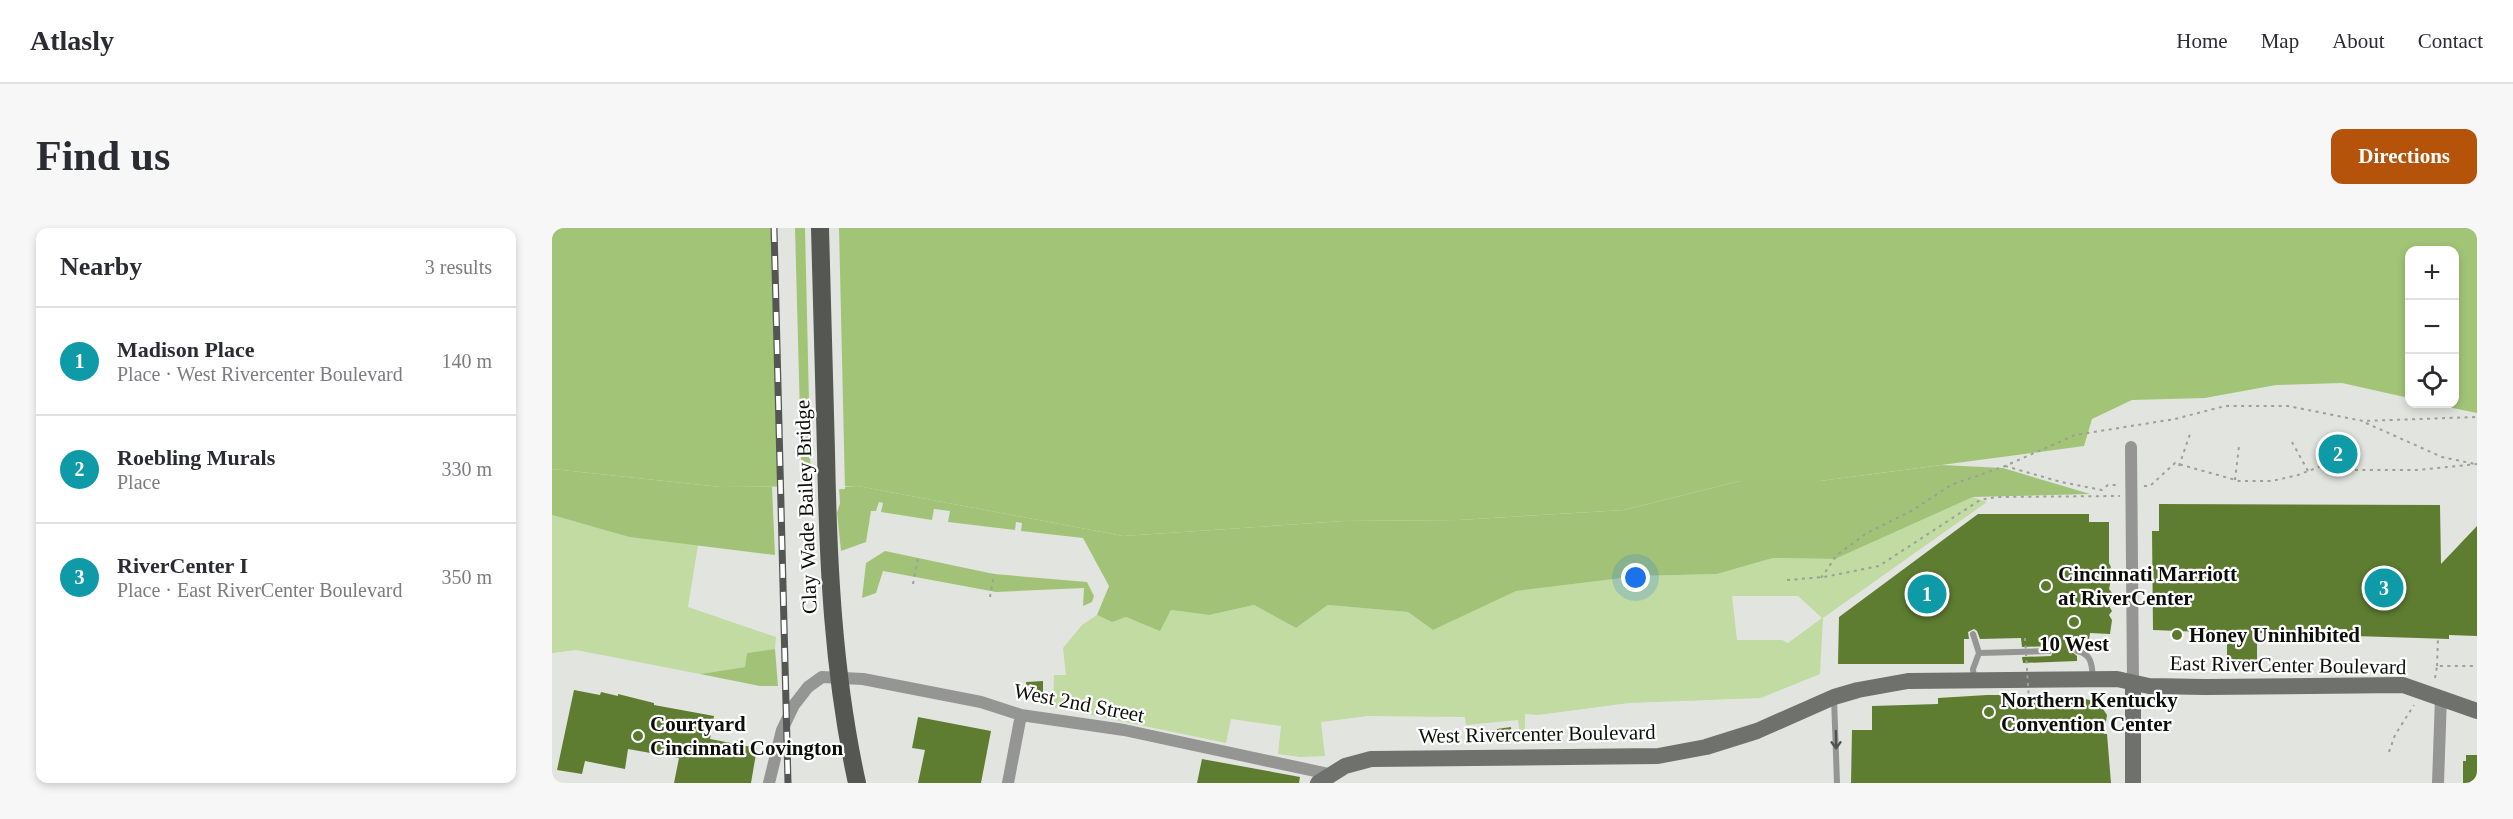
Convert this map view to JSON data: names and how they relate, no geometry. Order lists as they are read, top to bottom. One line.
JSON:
{"streets":{"main road":["Clay Wade Bailey Bridge"],"street":["East RiverCenter Boulevard","West 2nd Street","West Rivercenter Boulevard"]},"crossings":[["East RiverCenter Boulevard","West Rivercenter Boulevard"],["West 2nd Street","West Rivercenter Boulevard"]],"places":["Cincinnati Marriott at RiverCenter","10 West","Honey Uninhibited","Northern Kentucky Convention Center","Courtyard Cincinnati Covington"],"page":{"header":"Atlasly","nav":["Home","Map","About","Contact"],"buttons":"Directions","title":"Find us","heading":["Nearby","3 results"],"map_buttons":["+","−"],"list":[{"mark":"1","name":"Madison Place","note":"Place · West Rivercenter Boulevard","value":"140 m"},{"mark":"2","name":"Roebling Murals","note":"Place","value":"330 m"},{"mark":"3","name":"RiverCenter I","note":"Place · East RiverCenter Boulevard","value":"350 m"}],"pins":["2","3","1"]}}
